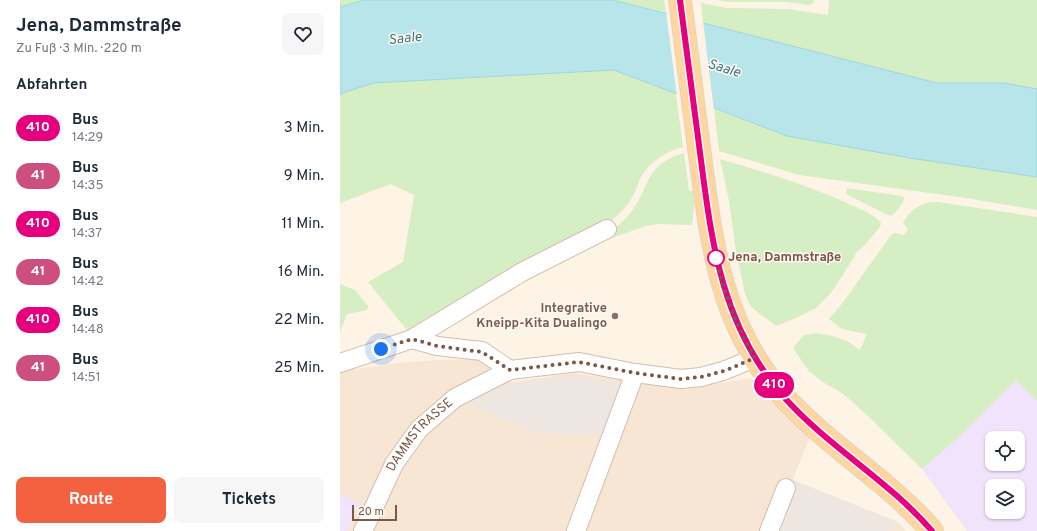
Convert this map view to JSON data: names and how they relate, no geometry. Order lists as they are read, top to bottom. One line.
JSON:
{"streets":{"street":["DAMMSTRASSE"]},"water":["Saale"],"places":["Jena, Dammstraße","Integrative Kneipp-Kita Dualingo"],"lines":["bus line 410"],"scale_bar":"20 m","page":{"heading":[["Jena, Dammstraße","Zu Fuß · 3 Min. · 220 m"],"Abfahrten"],"on_map":"410","list":[{"mark":"410","name":"Bus","note":"14:29","value":"3 Min."},{"mark":"41","name":"Bus","note":"14:35","value":"9 Min."},{"mark":"410","name":"Bus","note":"14:37","value":"11 Min."},{"mark":"41","name":"Bus","note":"14:42","value":"16 Min."},{"mark":"410","name":"Bus","note":"14:48","value":"22 Min."},{"mark":"41","name":"Bus","note":"14:51","value":"25 Min."}],"buttons":["Route","Tickets"],"scale":"20 m"}}
